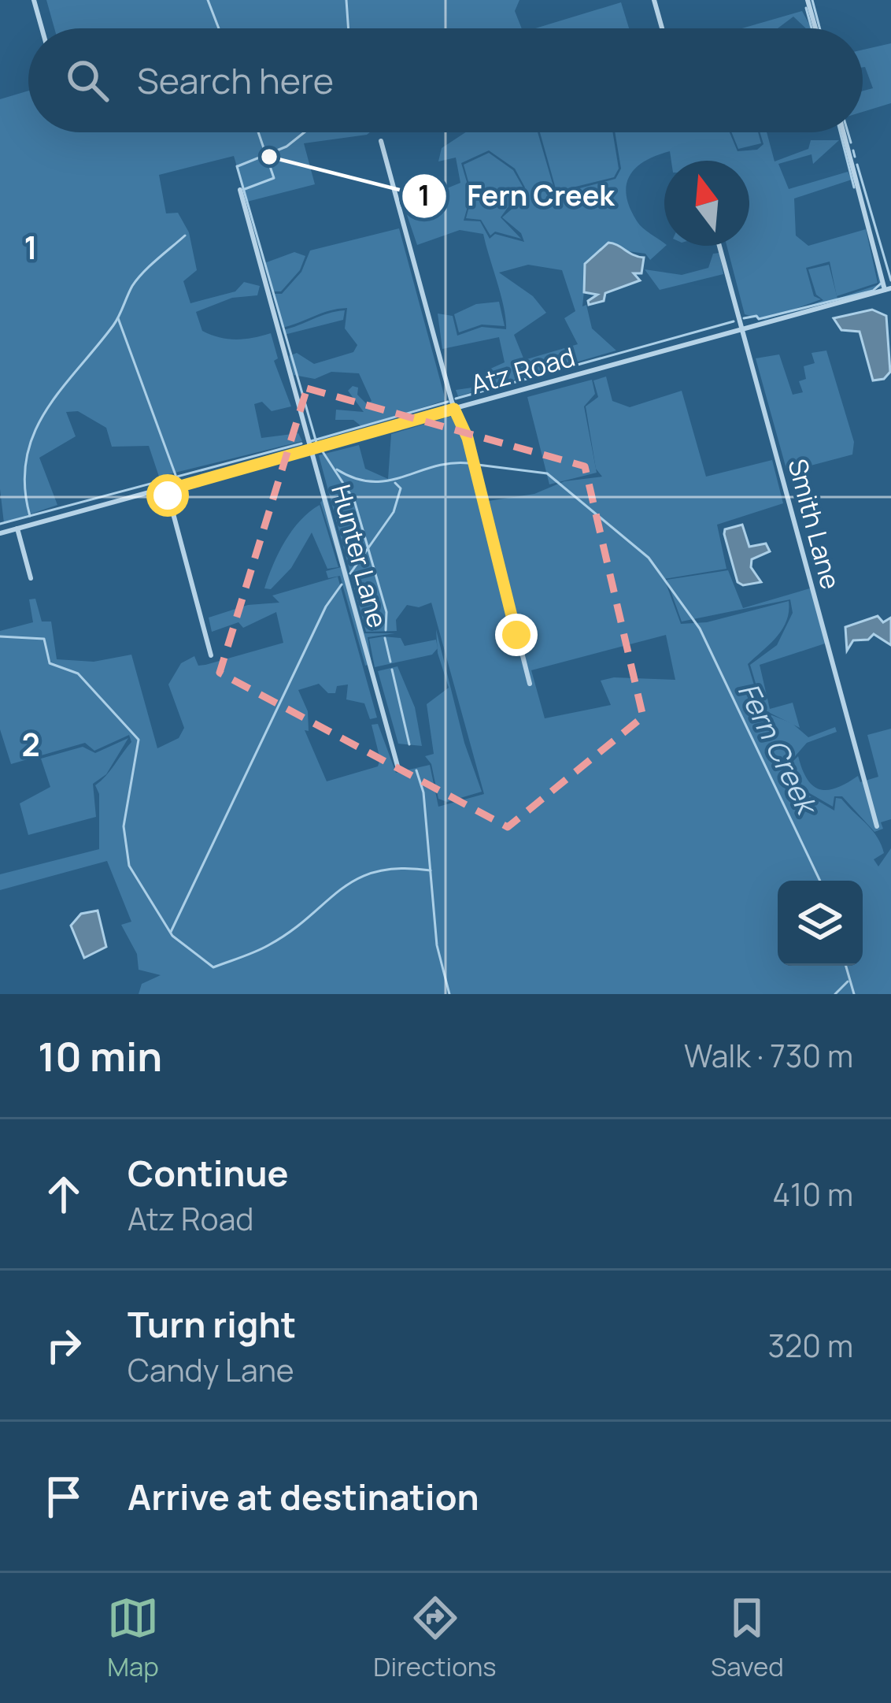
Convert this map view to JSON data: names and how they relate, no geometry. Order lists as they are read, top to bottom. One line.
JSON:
{"streets":{"street":["Atz Road","Smith Lane","Hunter Lane"]},"crossings":[["Atz Road","Smith Lane"],["Atz Road","Hunter Lane"]],"water":["Fern Creek"],"places":["Fern Creek"],"north":"top","page":{"search":"Search here","heading":["10 min","Walk · 730 m"],"list":[["Continue","Atz Road","410 m"],["Turn right","Candy Lane","320 m"],"Arrive at destination"],"nav":["Map","Directions","Saved"]},"grid":{"rows":["1","2"]}}
